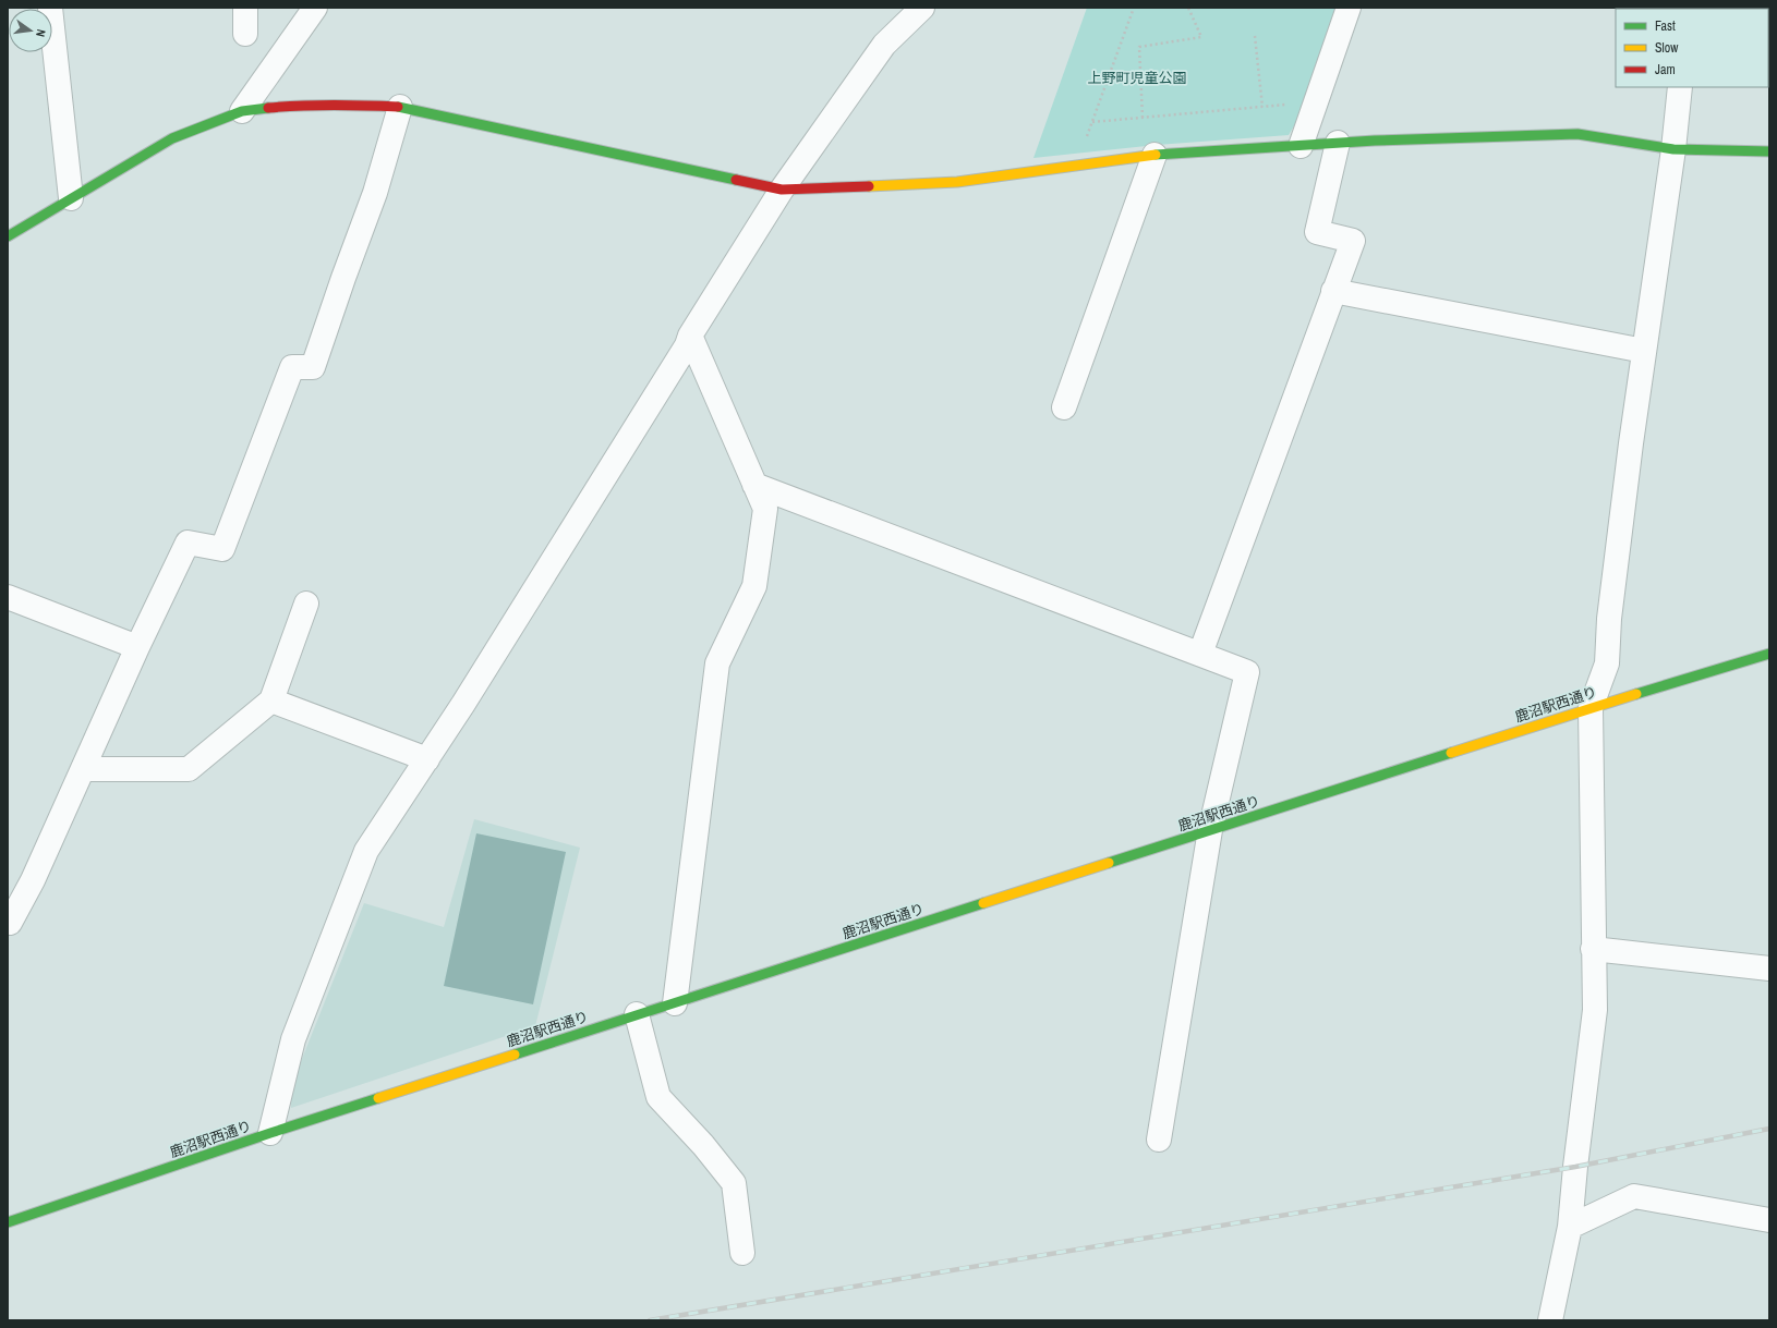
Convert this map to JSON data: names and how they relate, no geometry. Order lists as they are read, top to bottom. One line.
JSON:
{"streets":{"street":["鹿沼駅西通り"]},"parks":["上野町児童公園"],"legend":["Fast","Slow","Jam"],"north":"right"}
